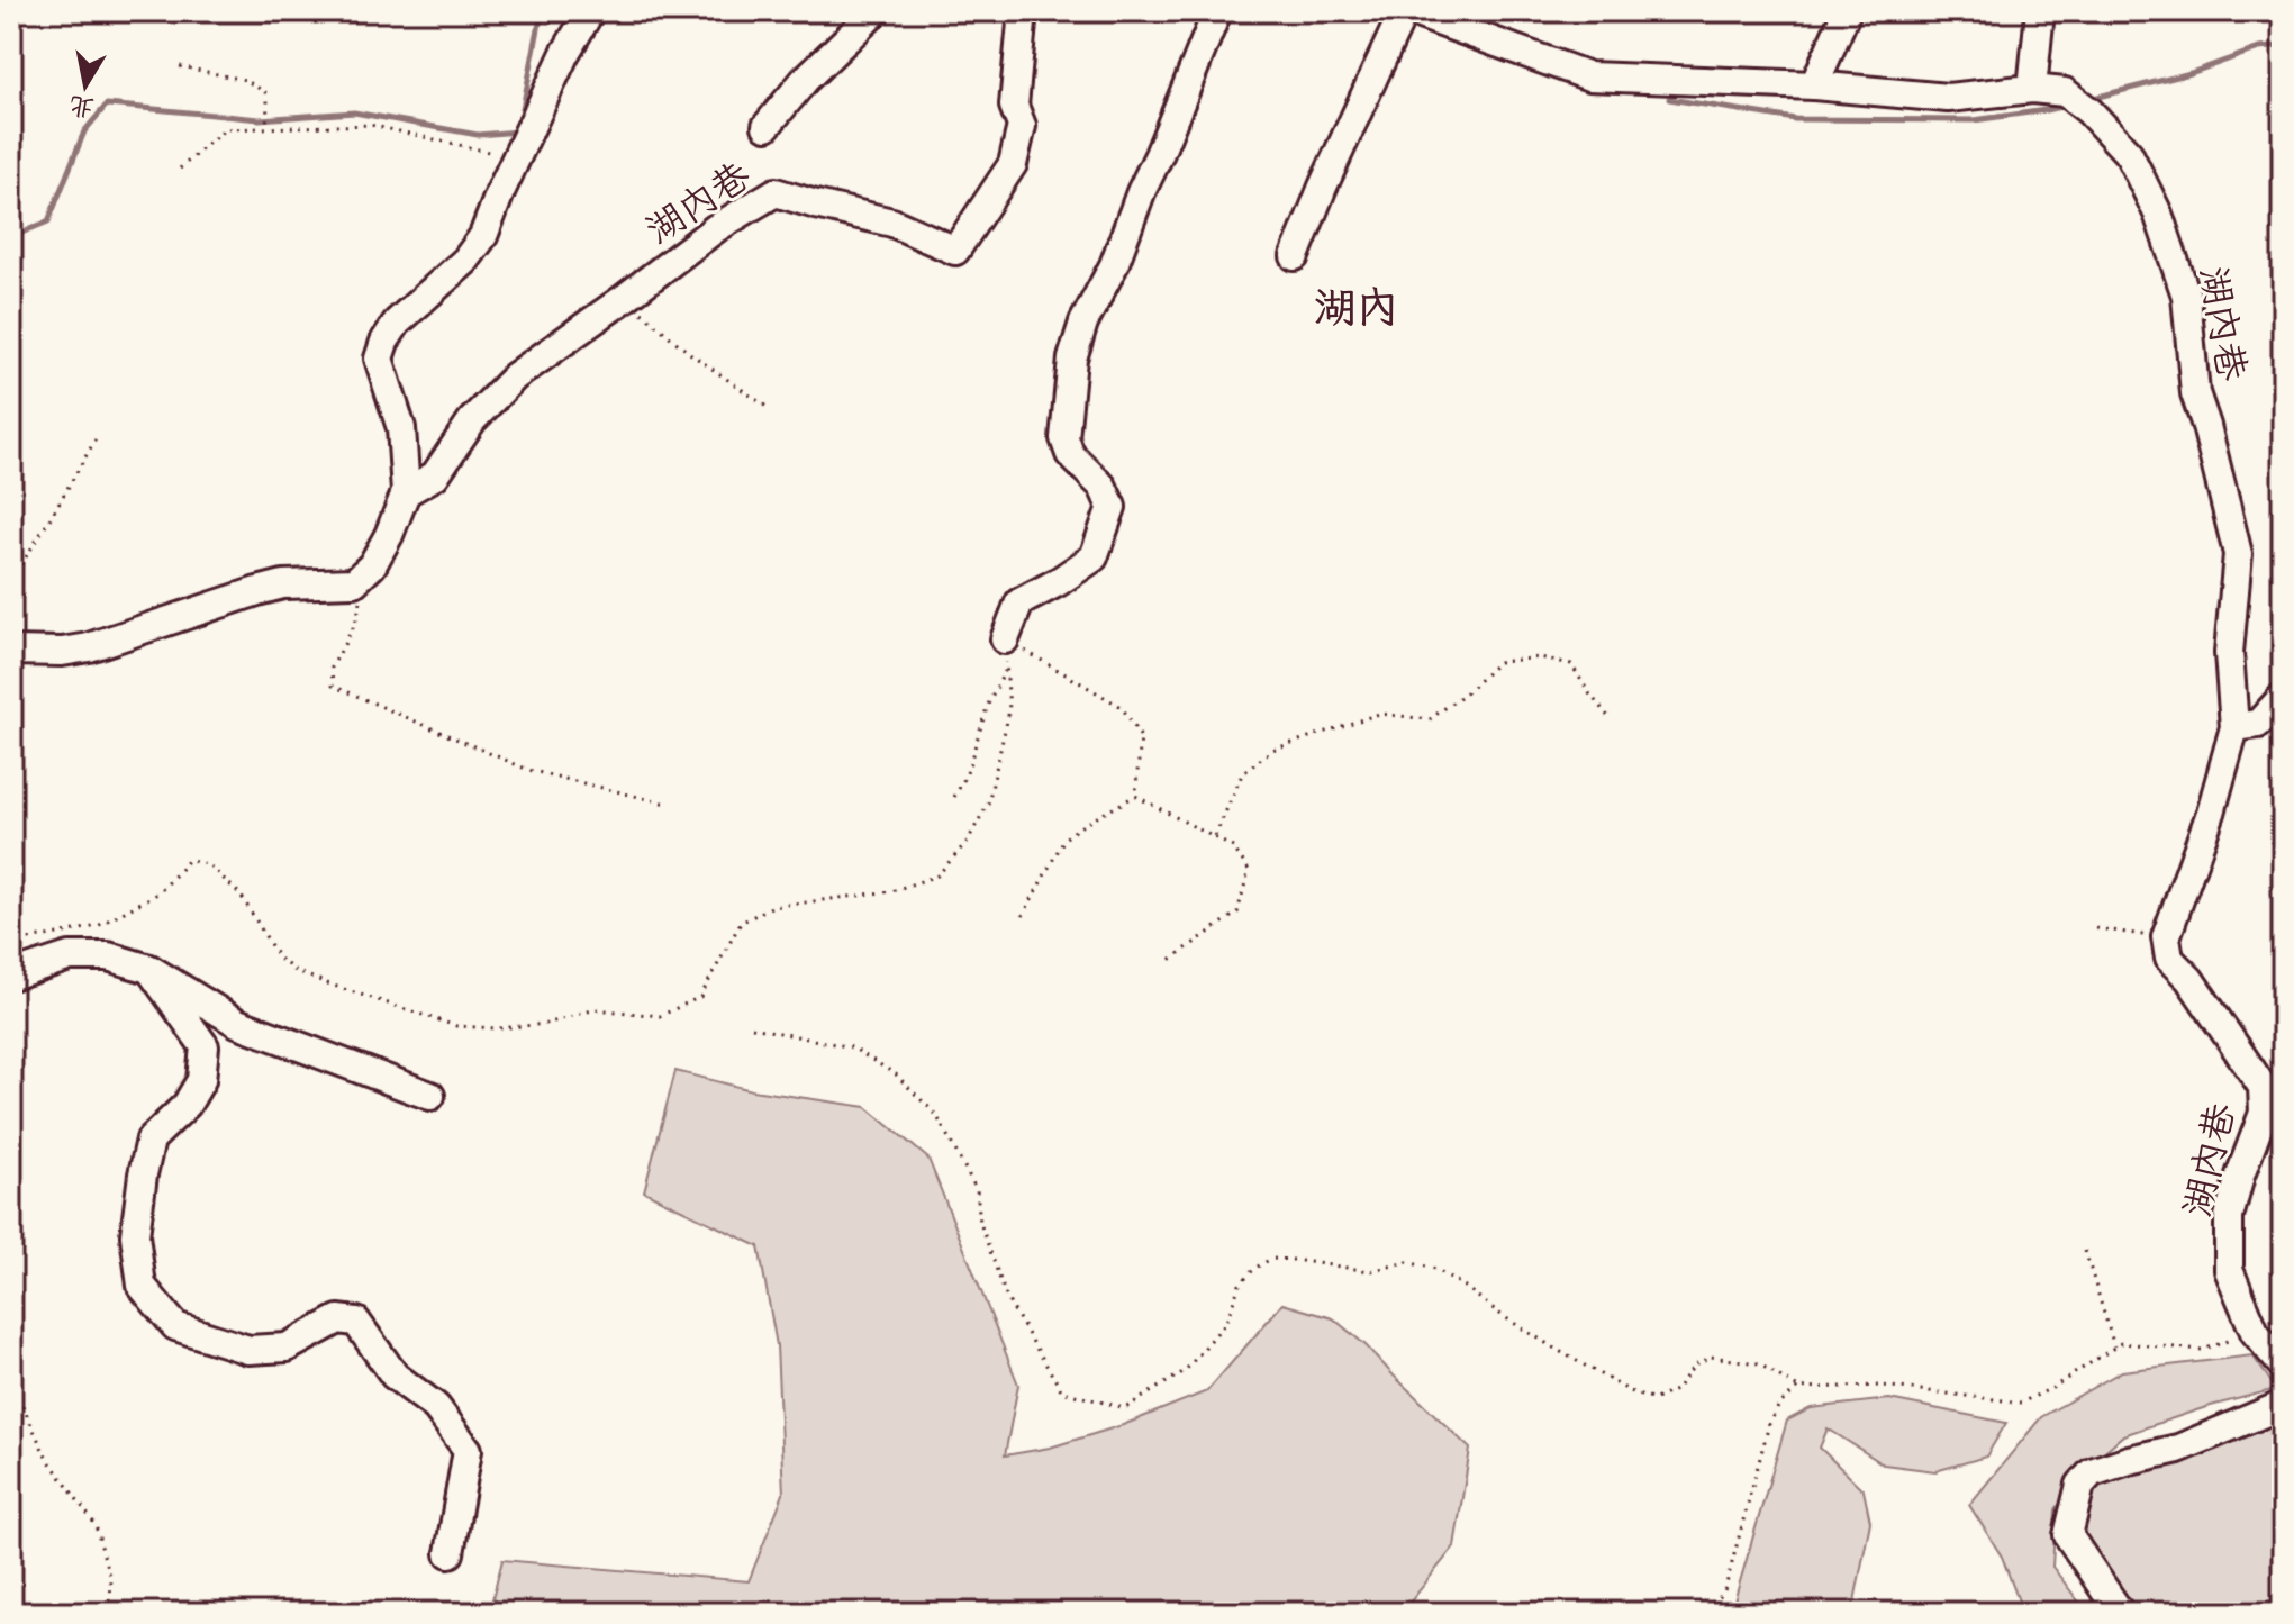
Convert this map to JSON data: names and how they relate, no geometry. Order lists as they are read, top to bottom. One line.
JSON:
{"streets":{"street":["湖內巷"]},"districts":["湖內"],"north":"bottom"}
